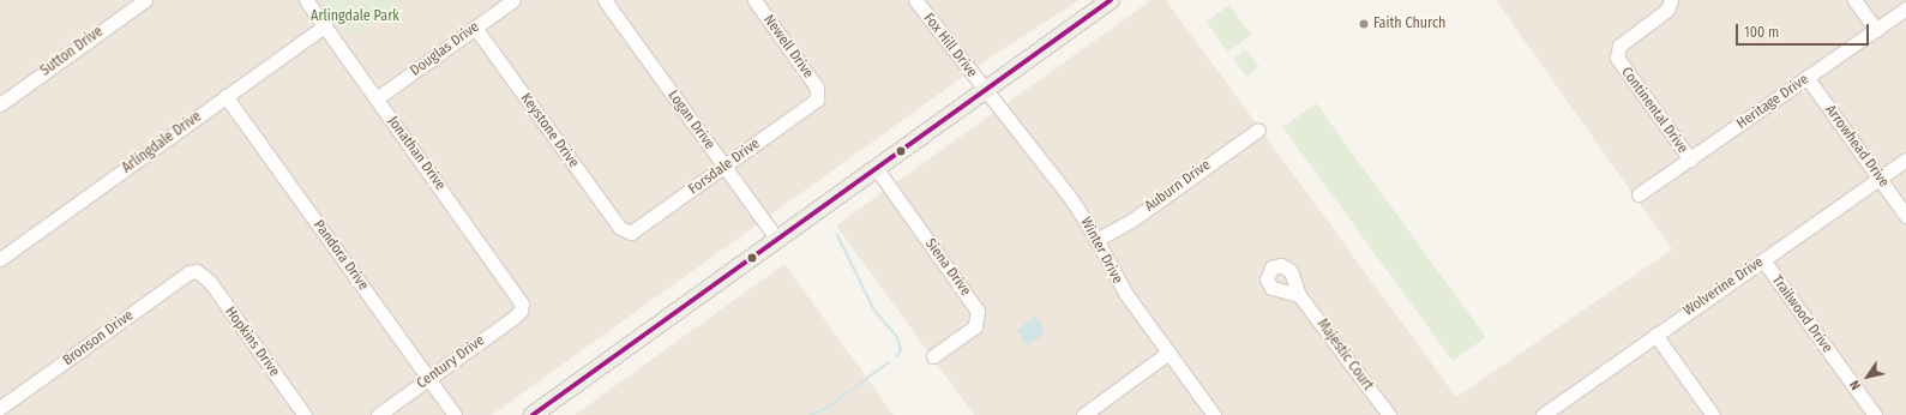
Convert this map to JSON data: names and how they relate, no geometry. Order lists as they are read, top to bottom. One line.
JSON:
{"streets":{"street":["Fox Hill Drive","Newell Drive","Douglas Drive","Sutton Drive","Heritage Drive","Continental Drive","Logan Drive","Keystone Drive","Arlingdale Drive","Arrowhead Drive","Jonathan Drive","Forsdale Drive","Auburn Drive","Winter Drive","Pandora Drive","Siena Drive","Wolverine Drive","Trailwood Drive","Bronson Drive","Hopkins Drive","Majestic Court","Century Drive"]},"crossings":[["Fox Hill Drive","Winter Drive"],["Newell Drive","Forsdale Drive"],["Douglas Drive","Keystone Drive"],["Douglas Drive","Jonathan Drive"],["Heritage Drive","Continental Drive"],["Heritage Drive","Arrowhead Drive"],["Logan Drive","Forsdale Drive"],["Keystone Drive","Forsdale Drive"],["Arlingdale Drive","Jonathan Drive"],["Arlingdale Drive","Pandora Drive"],["Arrowhead Drive","Wolverine Drive"],["Jonathan Drive","Century Drive"],["Auburn Drive","Winter Drive"],["Pandora Drive","Century Drive"],["Wolverine Drive","Trailwood Drive"],["Bronson Drive","Hopkins Drive"]],"parks":["Arlingdale Park"],"places":["Faith Church"],"scale_bar":"100 m","north":"bottom left"}
